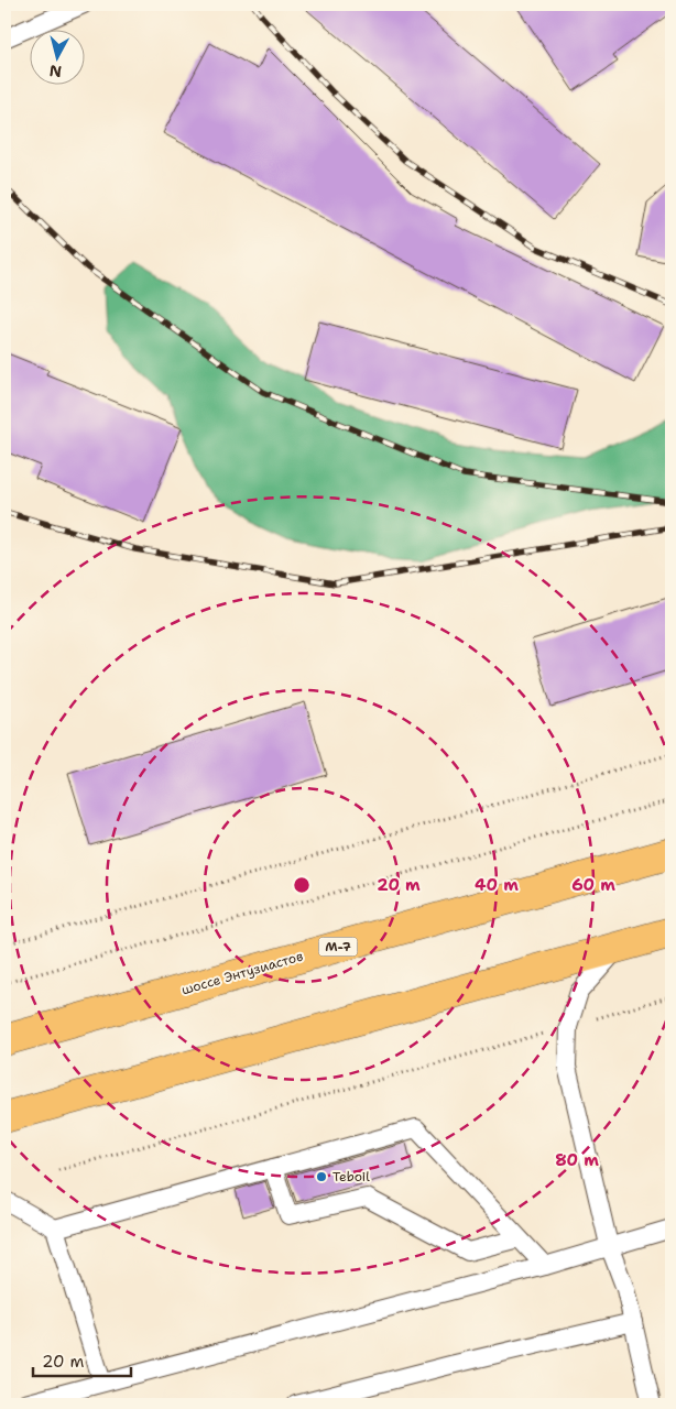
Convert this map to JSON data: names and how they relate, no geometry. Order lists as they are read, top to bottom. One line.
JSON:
{"streets":{"highway":["М-7","шоссе Энтузиастов"]},"places":["Teboil"],"scale_bar":"20 m","north":"bottom","rings":["20 m","40 m","60 m","80 m"]}
